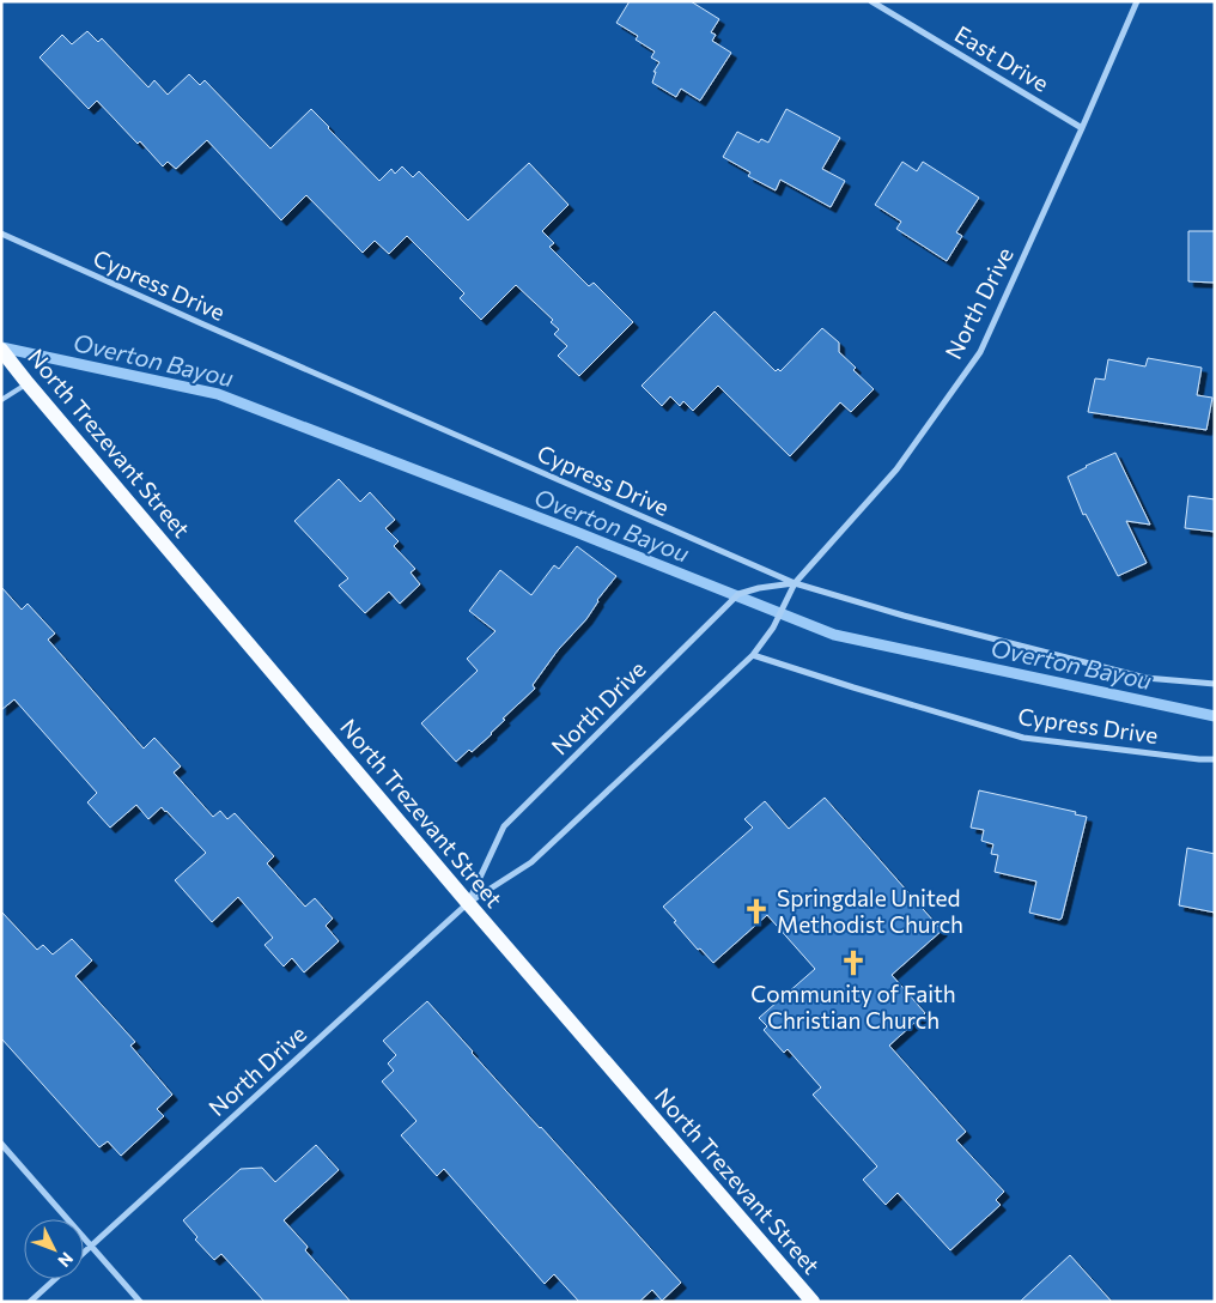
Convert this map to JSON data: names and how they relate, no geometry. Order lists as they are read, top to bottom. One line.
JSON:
{"streets":{"main road":["North Trezevant Street"],"street":["East Drive","Cypress Drive","North Drive"]},"crossings":[["East Drive","North Drive"],["Cypress Drive","North Drive"],["North Drive","North Trezevant Street"]],"water":["Overton Bayou"],"places":{"church":["Springdale United Methodist Church","Community of Faith Christian Church"]},"north":"bottom right"}
